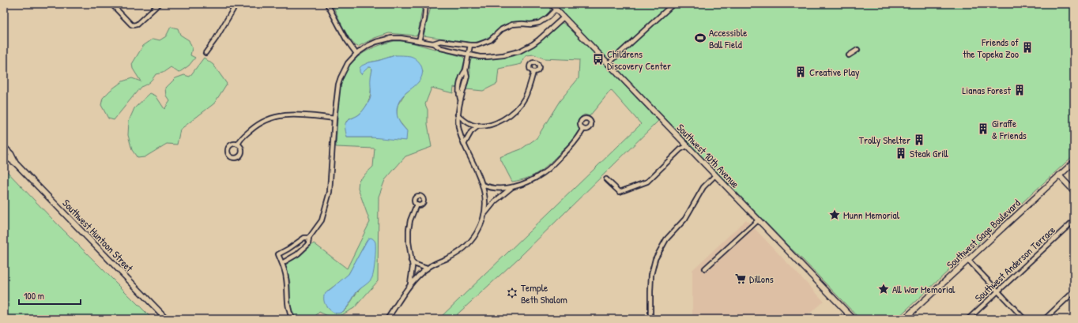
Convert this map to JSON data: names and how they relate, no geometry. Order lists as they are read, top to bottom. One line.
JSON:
{"streets":{"main road":["Southwest 10th Avenue","Southwest Gage Boulevard","Southwest Huntoon Street"],"street":["Southwest Anderson Terrace"]},"places":{"sports":["Accessible Ball Field"],"building":["Friends of the Topeka Zoo","Creative Play","Lianas Forest","Giraffe & Friends","Trolly Shelter","Steak Grill"],"bus stop":["Childrens Discovery Center"],"place":["Munn Memorial","All War Memorial"],"supermarket":["Dillons"],"synagogue":["Temple Beth Shalom"]},"scale_bar":"100 m"}
